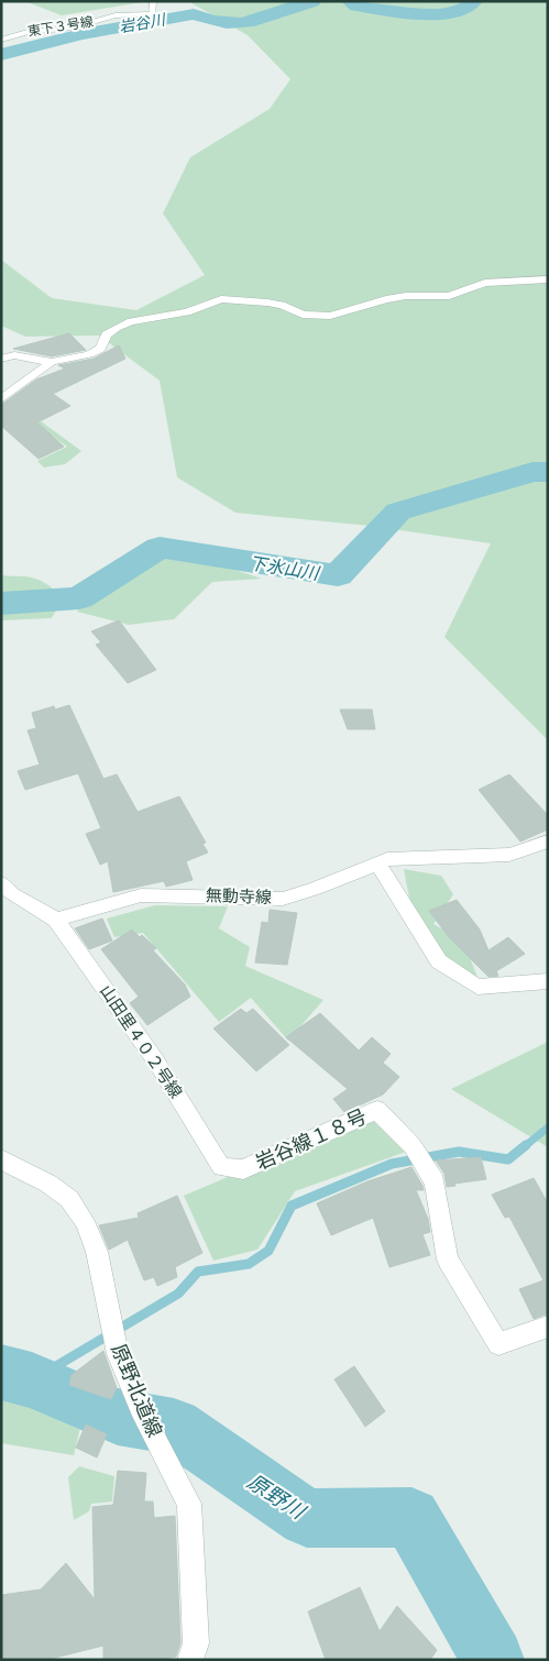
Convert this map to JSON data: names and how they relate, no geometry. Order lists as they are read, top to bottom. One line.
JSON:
{"streets":{"street":["東下３号線","無動寺線","山田里４０２号線","岩谷線１８号","原野北道線"]},"crossings":[["無動寺線","山田里４０２号線"],["山田里４０２号線","岩谷線１８号"]],"water":["岩谷川","下氷山川","原野川"]}
